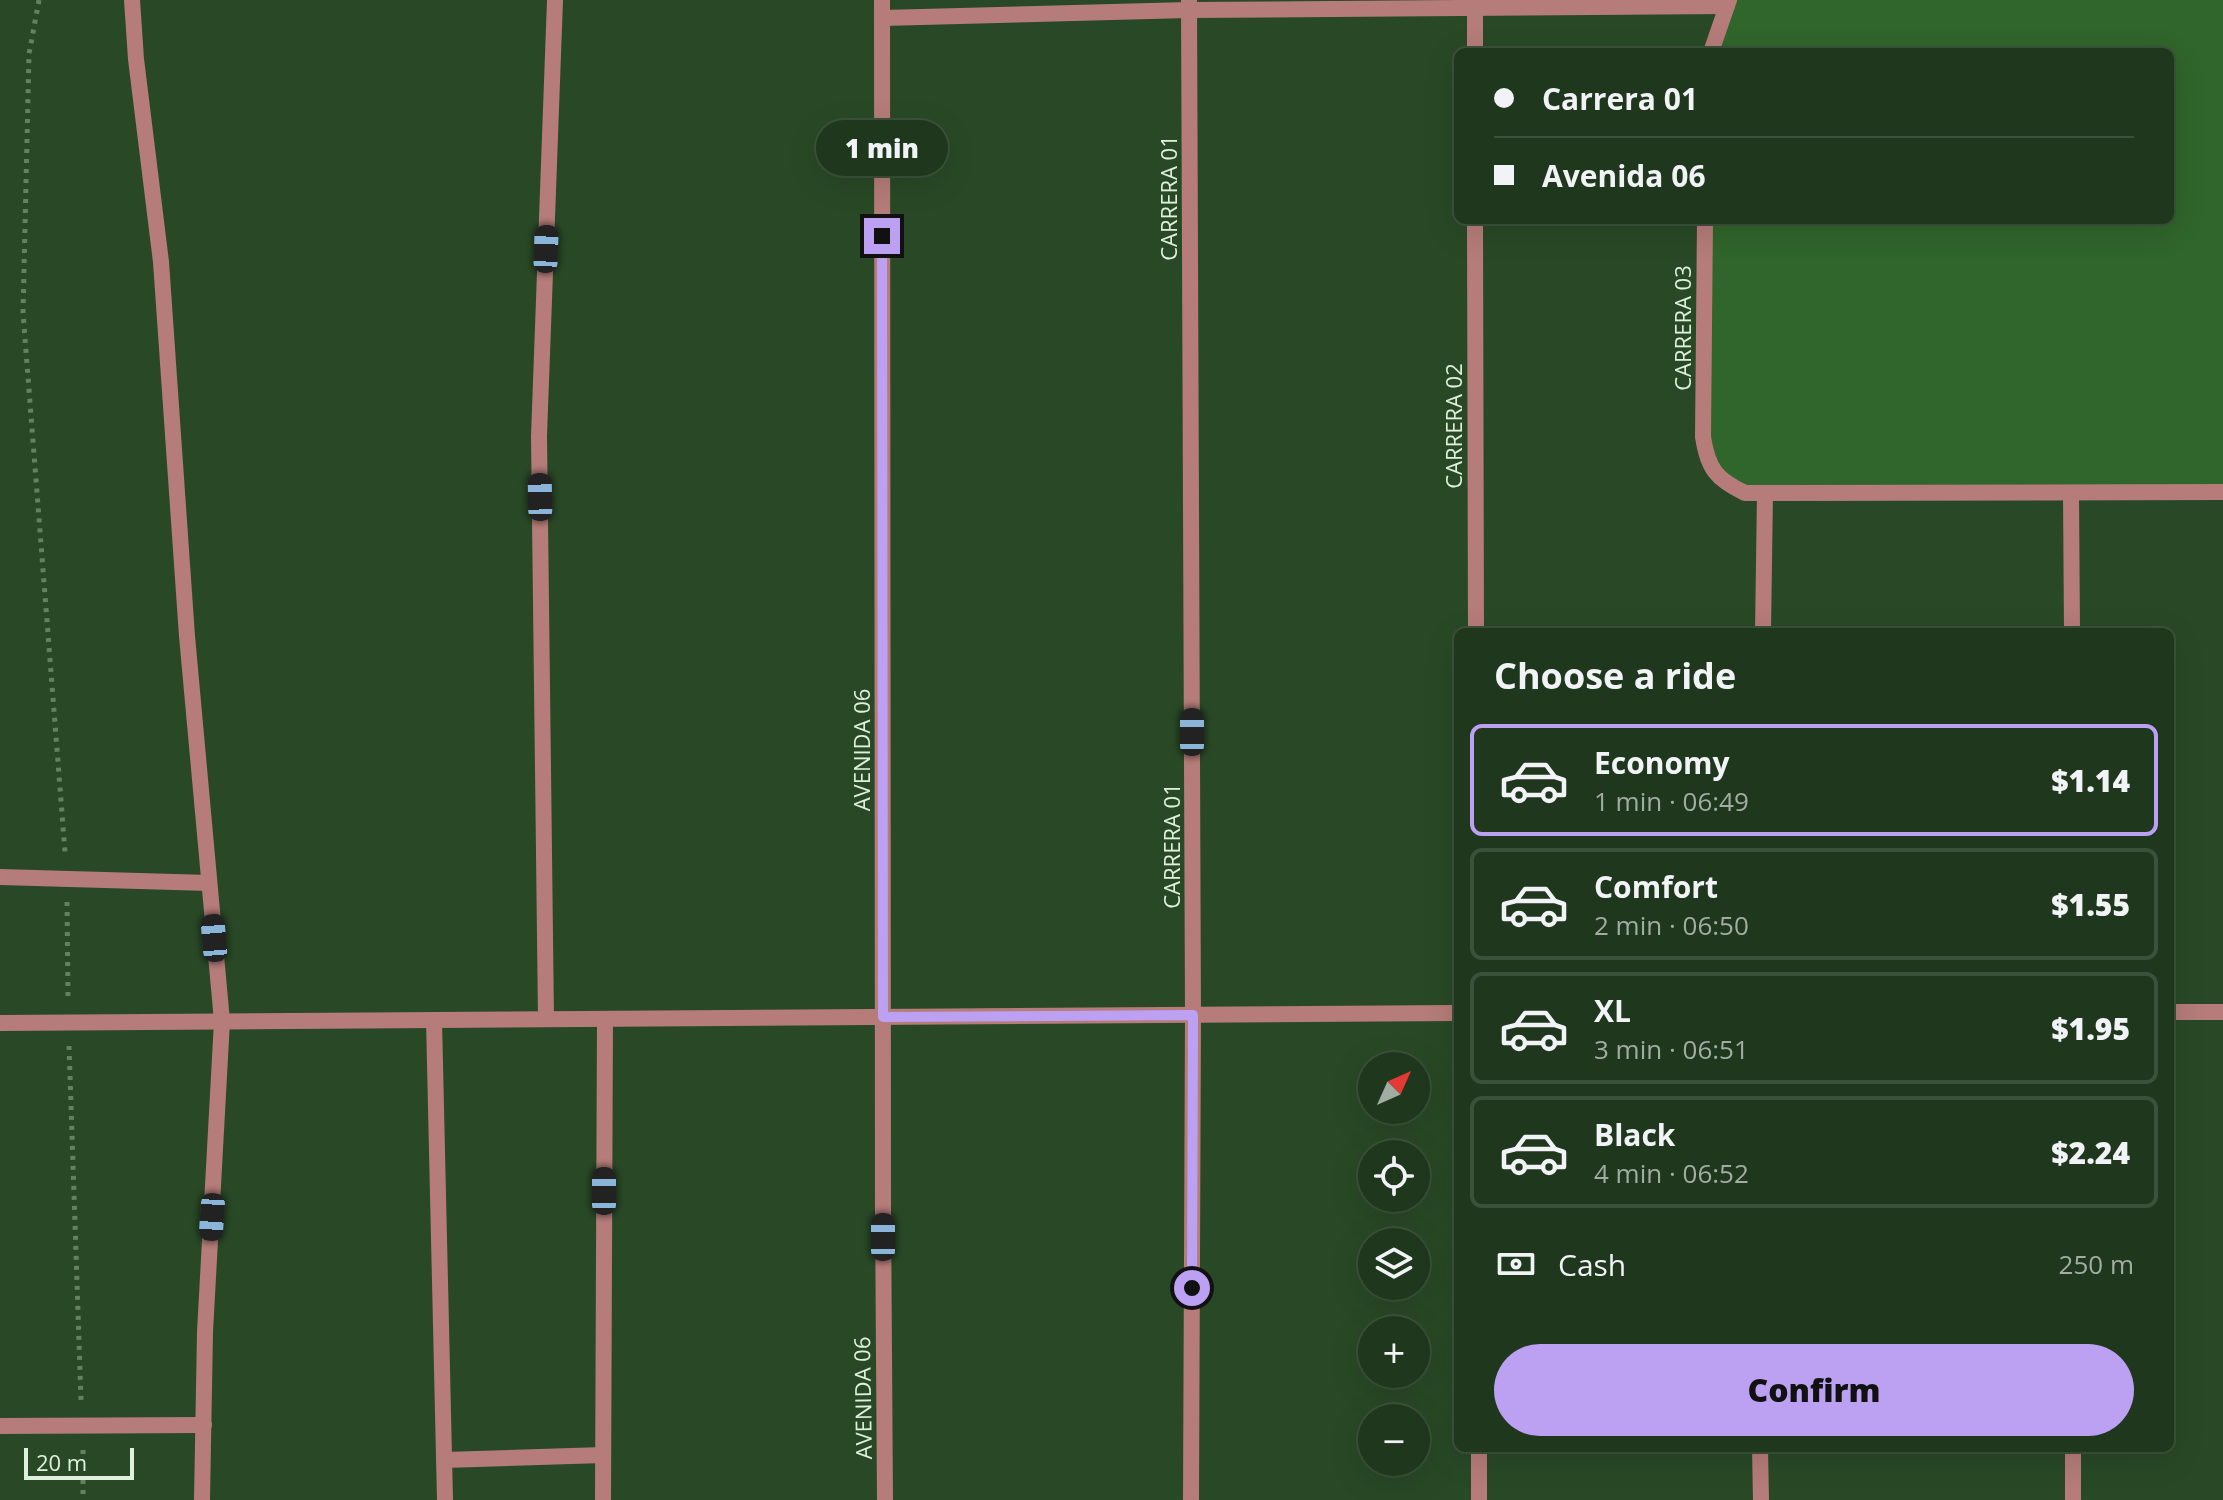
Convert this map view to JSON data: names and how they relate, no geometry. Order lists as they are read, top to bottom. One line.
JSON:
{"streets":{"street":["CARRERA 01","CARRERA 03","CARRERA 02","AVENIDA 06"]},"scale_bar":"20 m","north":"top right","page":{"banner":["Carrera 01","Avenida 06"],"bubble":"1 min","heading":"Choose a ride","list":[{"name":"Economy","note":"1 min · 06:49","value":"$1.14"},{"name":"Comfort","note":"2 min · 06:50","value":"$1.55"},{"name":"XL","note":"3 min · 06:51","value":"$1.95"},{"name":"Black","note":"4 min · 06:52","value":"$2.24"}],"map_buttons":["+","−"],"pay":["Cash","250 m"],"buttons":"Confirm","scale":"20 m"}}
